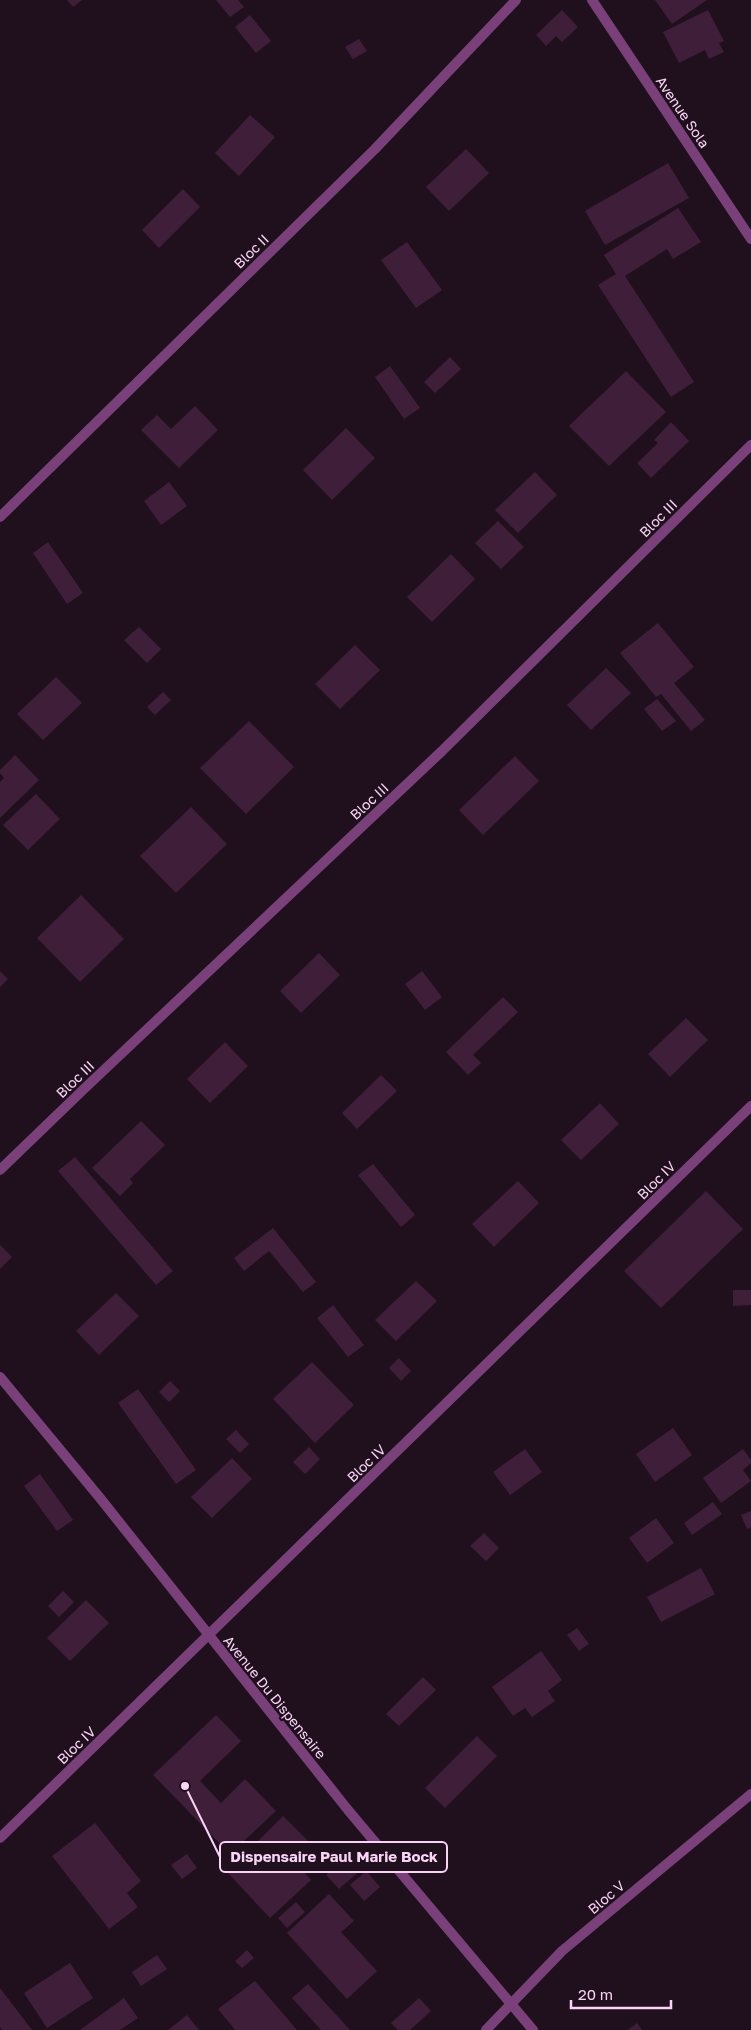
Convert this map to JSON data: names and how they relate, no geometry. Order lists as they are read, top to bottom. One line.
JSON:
{"streets":{"street":["Avenue Sola","Bloc II","Bloc III","Bloc IV","Avenue Du Dispensaire","Bloc V"]},"crossings":[["Bloc IV","Avenue Du Dispensaire"],["Avenue Du Dispensaire","Bloc V"]],"places":["Dispensaire Paul Marie Bock"],"scale_bar":"20 m"}
